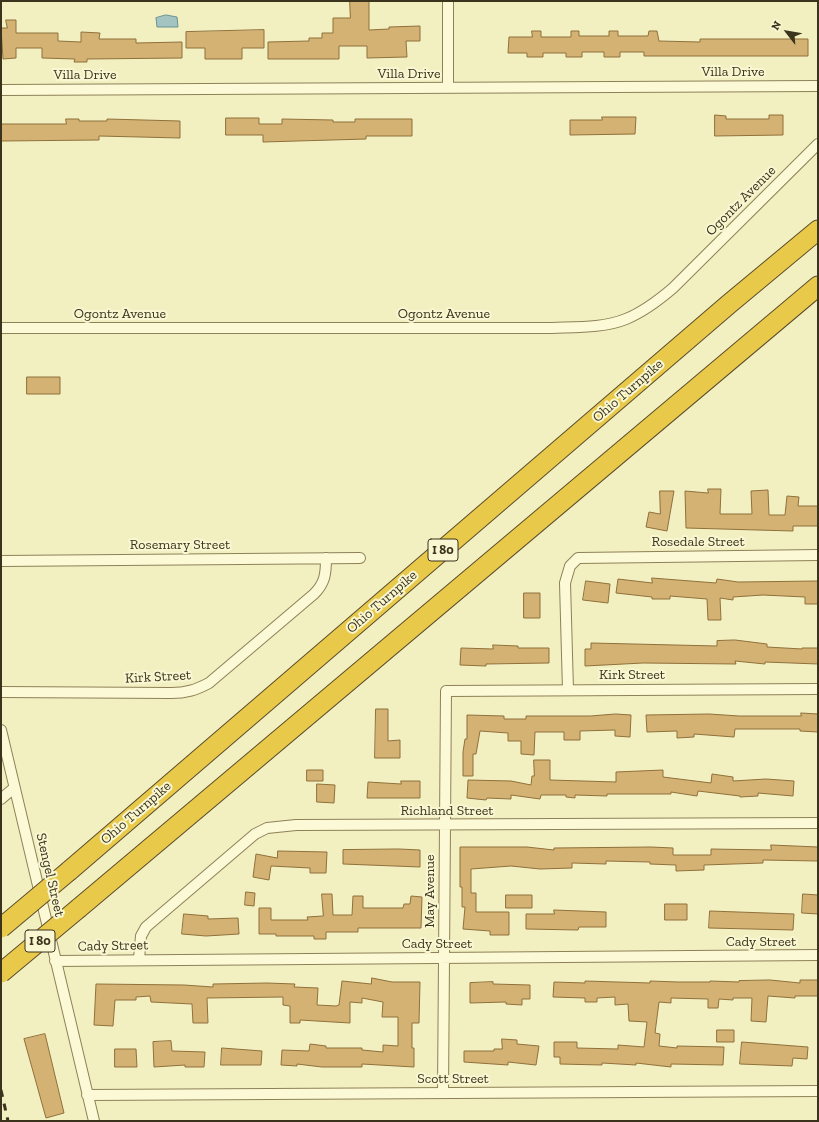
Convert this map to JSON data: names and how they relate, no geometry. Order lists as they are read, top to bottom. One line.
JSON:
{"streets":{"highway":["Ohio Turnpike","I 80"],"street":["Villa Drive","Ogontz Avenue","Rosedale Street","Rosemary Street","Kirk Street","Richland Street","Stengel Street","May Avenue","Cady Street","Scott Street"]},"crossings":[["Rosedale Street","Kirk Street"],["Rosemary Street","Kirk Street"],["Kirk Street","May Avenue"],["Richland Street","May Avenue"],["Richland Street","Cady Street"],["Stengel Street","Cady Street"],["Stengel Street","Scott Street"],["May Avenue","Cady Street"],["May Avenue","Scott Street"]],"north":"top left"}
